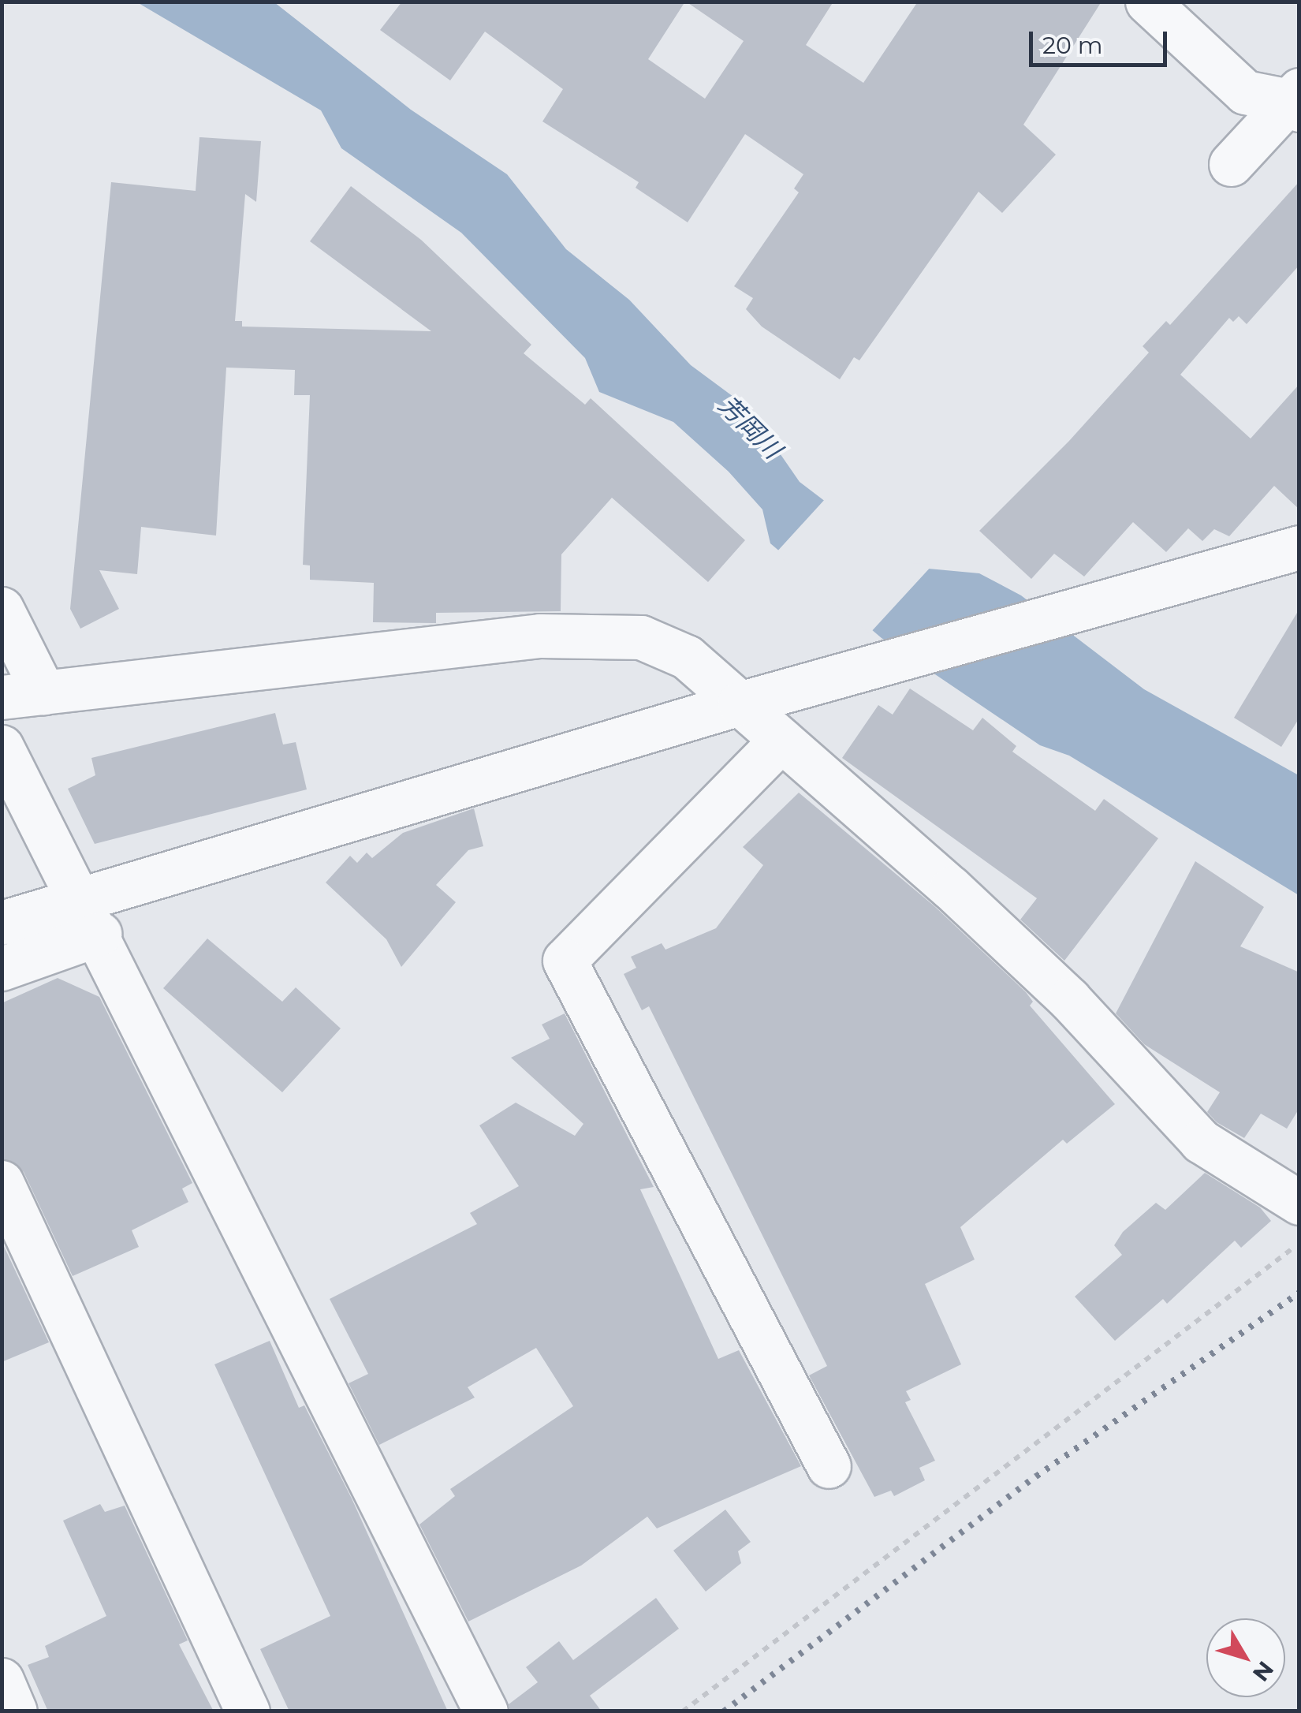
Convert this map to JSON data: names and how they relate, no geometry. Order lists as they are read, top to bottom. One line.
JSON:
{"water":["芳岡川"],"scale_bar":"20 m","north":"bottom right"}
